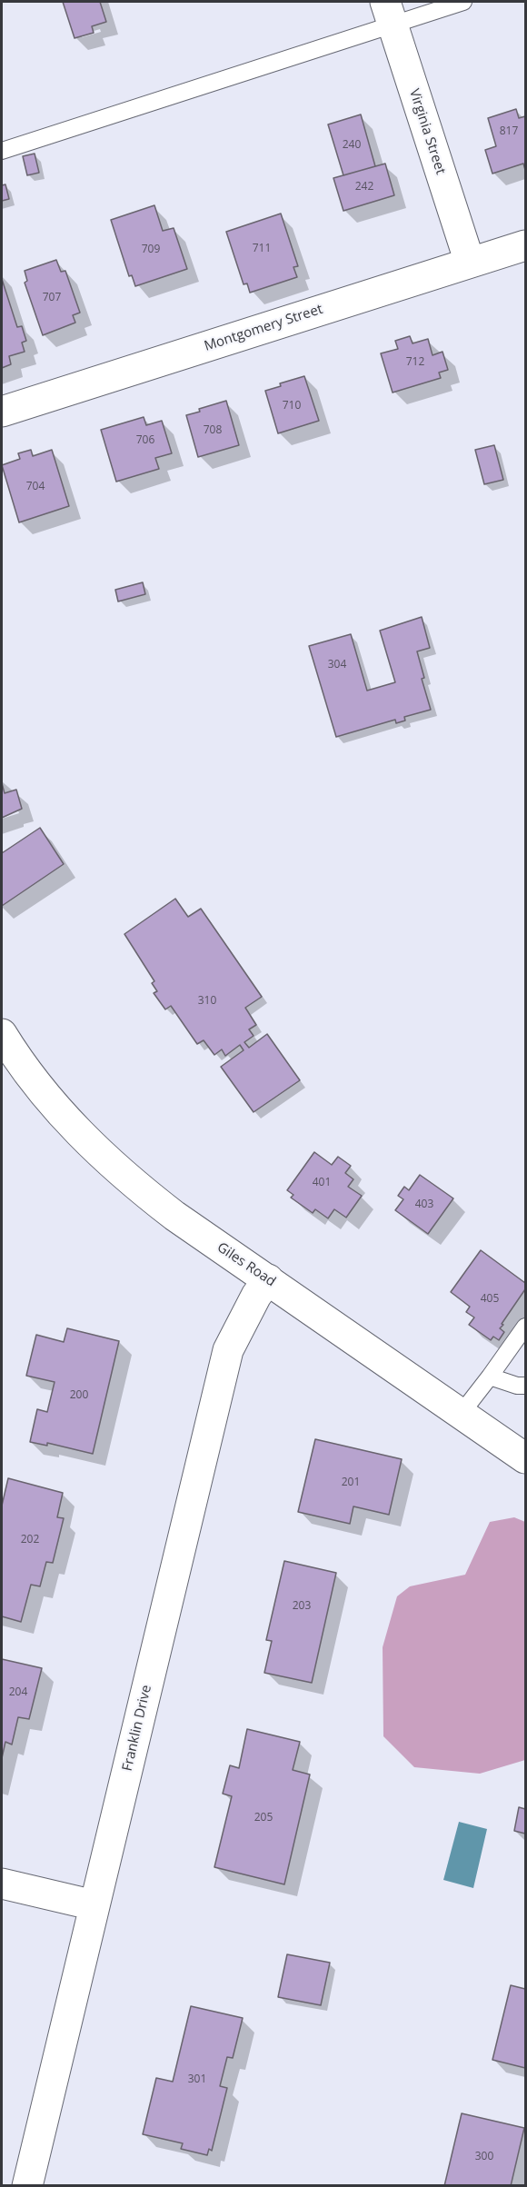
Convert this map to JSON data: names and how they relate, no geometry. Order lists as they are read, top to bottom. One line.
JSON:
{"streets":{"street":["Virginia Street","Montgomery Street","Giles Road","Franklin Drive"]},"crossings":[["Virginia Street","Montgomery Street"],["Giles Road","Franklin Drive"]],"house_numbers":["817","240","242","711","709","707","712","710","708","706","704","304","310","401","403","405","200","201","202","203","204","205","301","300"]}
